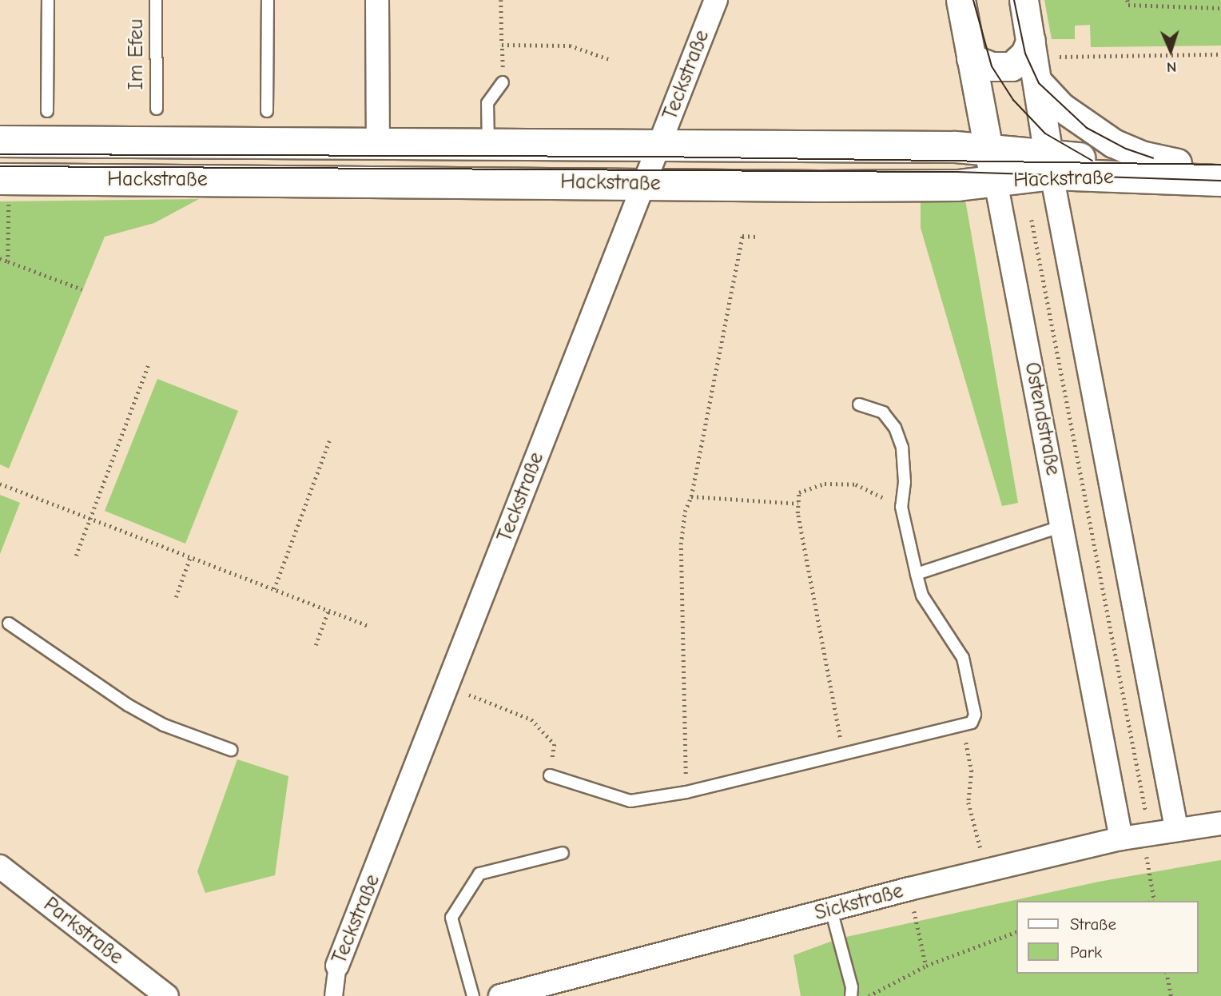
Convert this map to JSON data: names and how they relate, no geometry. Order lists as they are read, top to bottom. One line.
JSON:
{"streets":{"main road":["Hackstraße"],"street":["Teckstraße","Ostendstraße","Sickstraße","Parkstraße"],"lane":["Im Efeu"]},"crossings":[["Teckstraße","Hackstraße"],["Hackstraße","Ostendstraße"],["Ostendstraße","Sickstraße"]],"legend":["Straße","Park"],"north":"bottom"}
